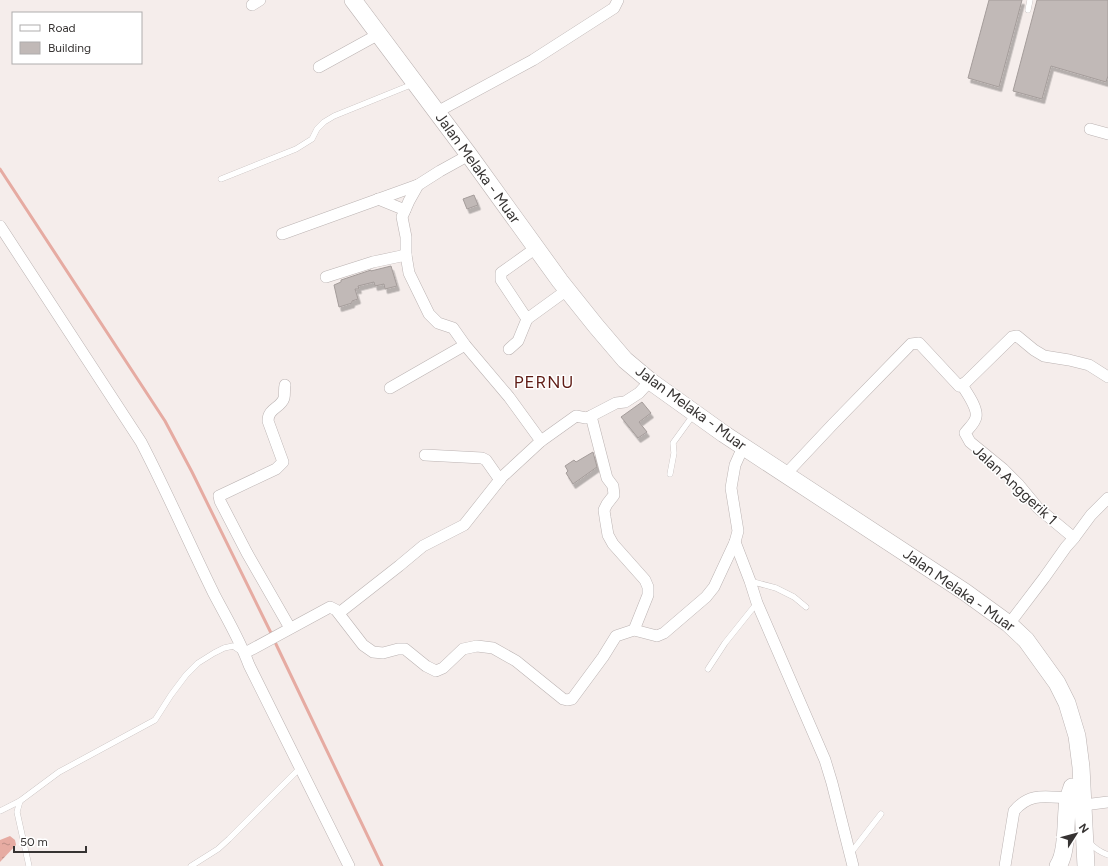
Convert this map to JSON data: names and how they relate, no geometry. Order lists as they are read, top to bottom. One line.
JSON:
{"streets":{"main road":["Jalan Melaka - Muar"],"street":["Jalan Anggerik 1"]},"districts":["PERNU"],"legend":["Road","Building"],"scale_bar":"50 m","north":"top right"}
